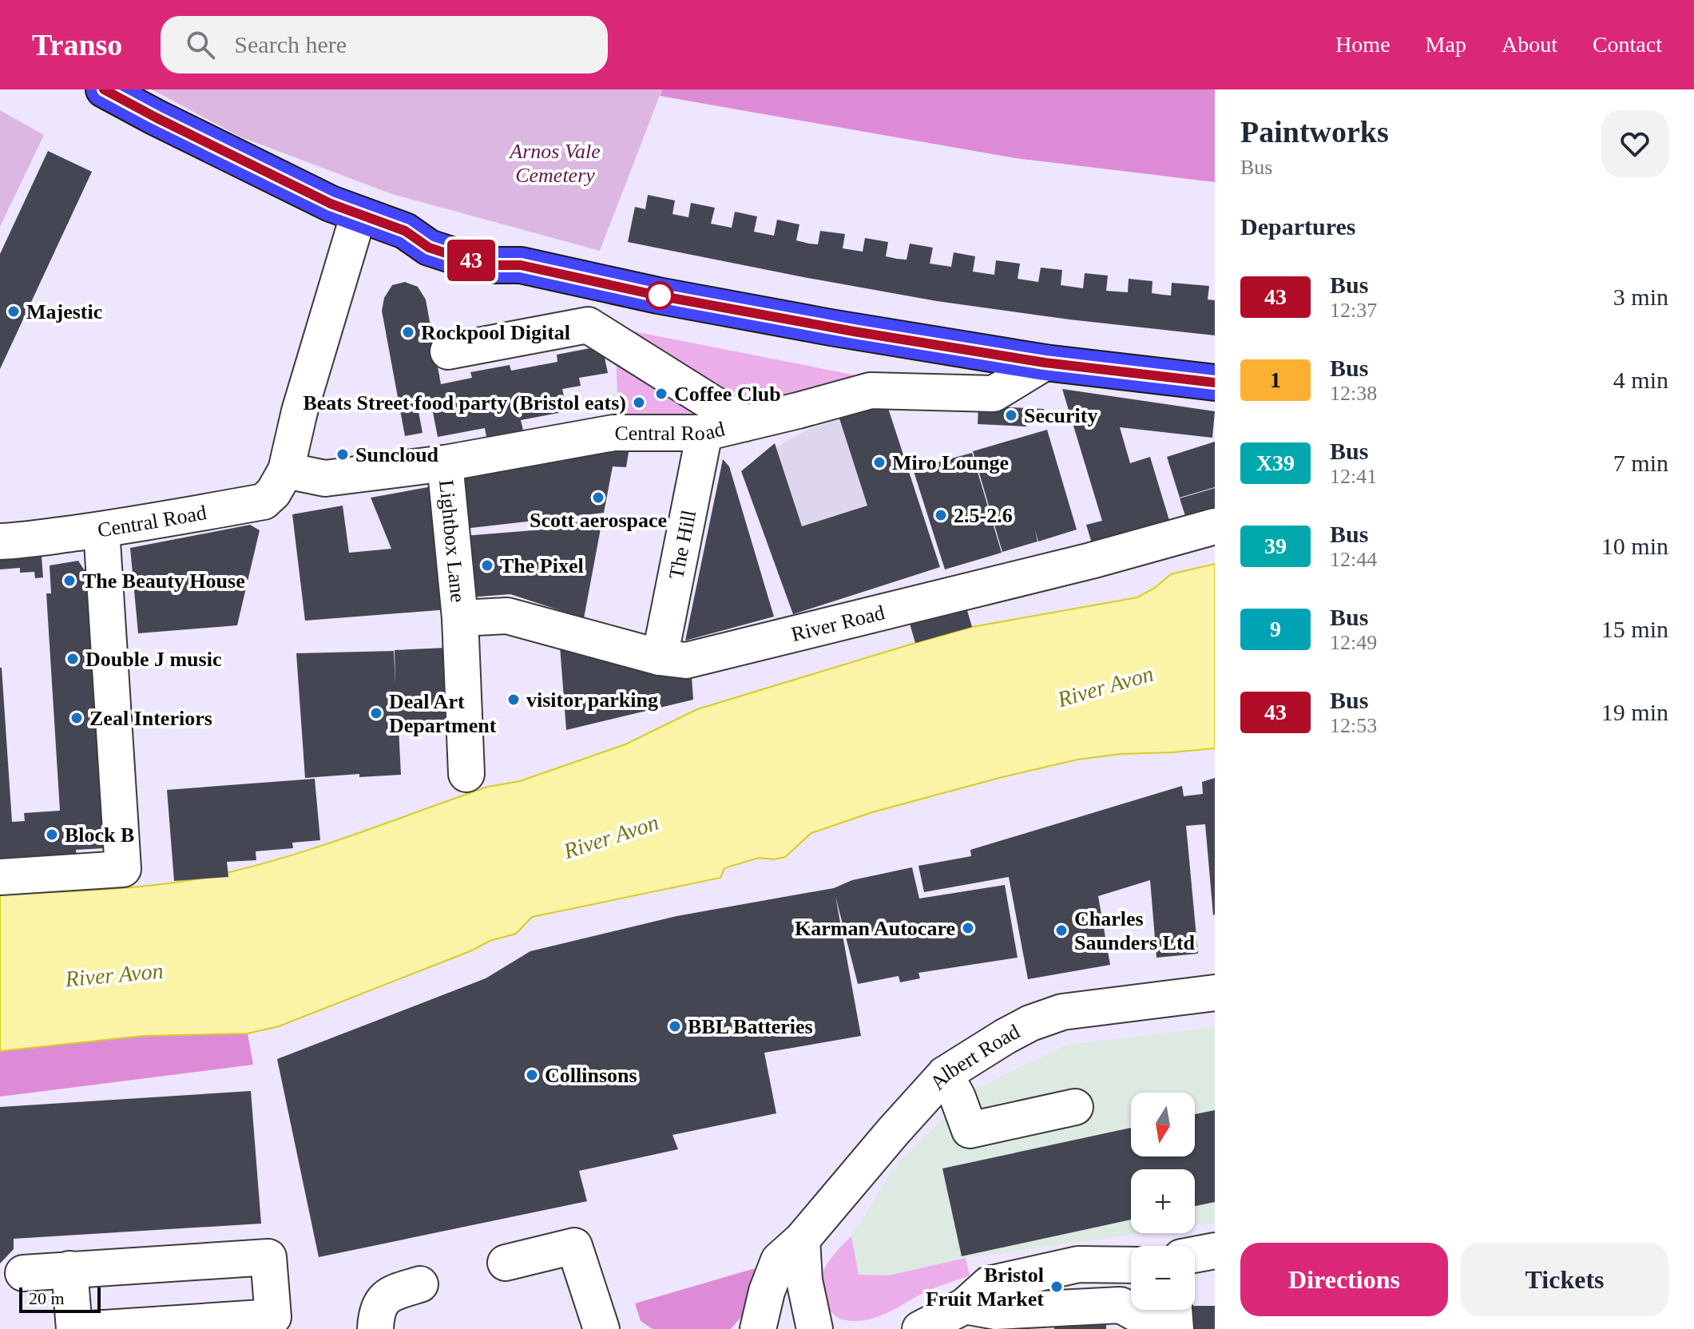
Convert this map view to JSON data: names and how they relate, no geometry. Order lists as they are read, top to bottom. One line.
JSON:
{"streets":{"street":["Central Road","Lightbox Lane","The Hill","River Road","Albert Road"]},"crossings":[["Central Road","Lightbox Lane"],["Central Road","The Hill"],["Lightbox Lane","River Road"],["The Hill","River Road"]],"water":["River Avon"],"parks":["Arnos Vale Cemetery"],"places":["Majestic","Rockpool Digital","Coffee Club","Beats Street food party (Bristol eats)","Security","Suncloud","Miro Lounge","Scott aerospace","2.5-2.6","The Pixel","The Beauty House","Double J music","visitor parking","Deal Art Department","Zeal Interiors","Block B","Karman Autocare","Charles Saunders Ltd","BBL Batteries","Collinsons","Bristol Fruit Market"],"lines":["bus line 43"],"scale_bar":"20 m","north":"bottom","page":{"header":"Transo","search":"Search here","nav":["Home","Map","About","Contact"],"on_map":"43","heading":[["Paintworks","Bus"],"Departures"],"list":[{"mark":"43","name":"Bus","note":"12:37","value":"3 min"},{"mark":"1","name":"Bus","note":"12:38","value":"4 min"},{"mark":"X39","name":"Bus","note":"12:41","value":"7 min"},{"mark":"39","name":"Bus","note":"12:44","value":"10 min"},{"mark":"9","name":"Bus","note":"12:49","value":"15 min"},{"mark":"43","name":"Bus","note":"12:53","value":"19 min"}],"map_buttons":["+","−"],"buttons":["Directions","Tickets"],"scale":"20 m"}}
